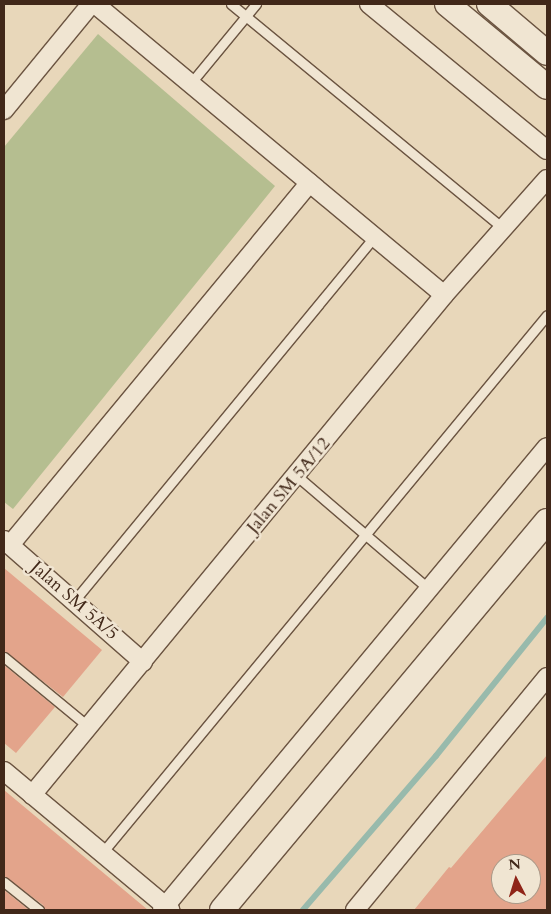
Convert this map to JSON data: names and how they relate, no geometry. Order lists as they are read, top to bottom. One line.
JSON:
{"streets":{"street":["Jalan SM 5A/12","Jalan SM 5A/5"]},"crossings":[["Jalan SM 5A/12","Jalan SM 5A/5"]],"north":"top"}
